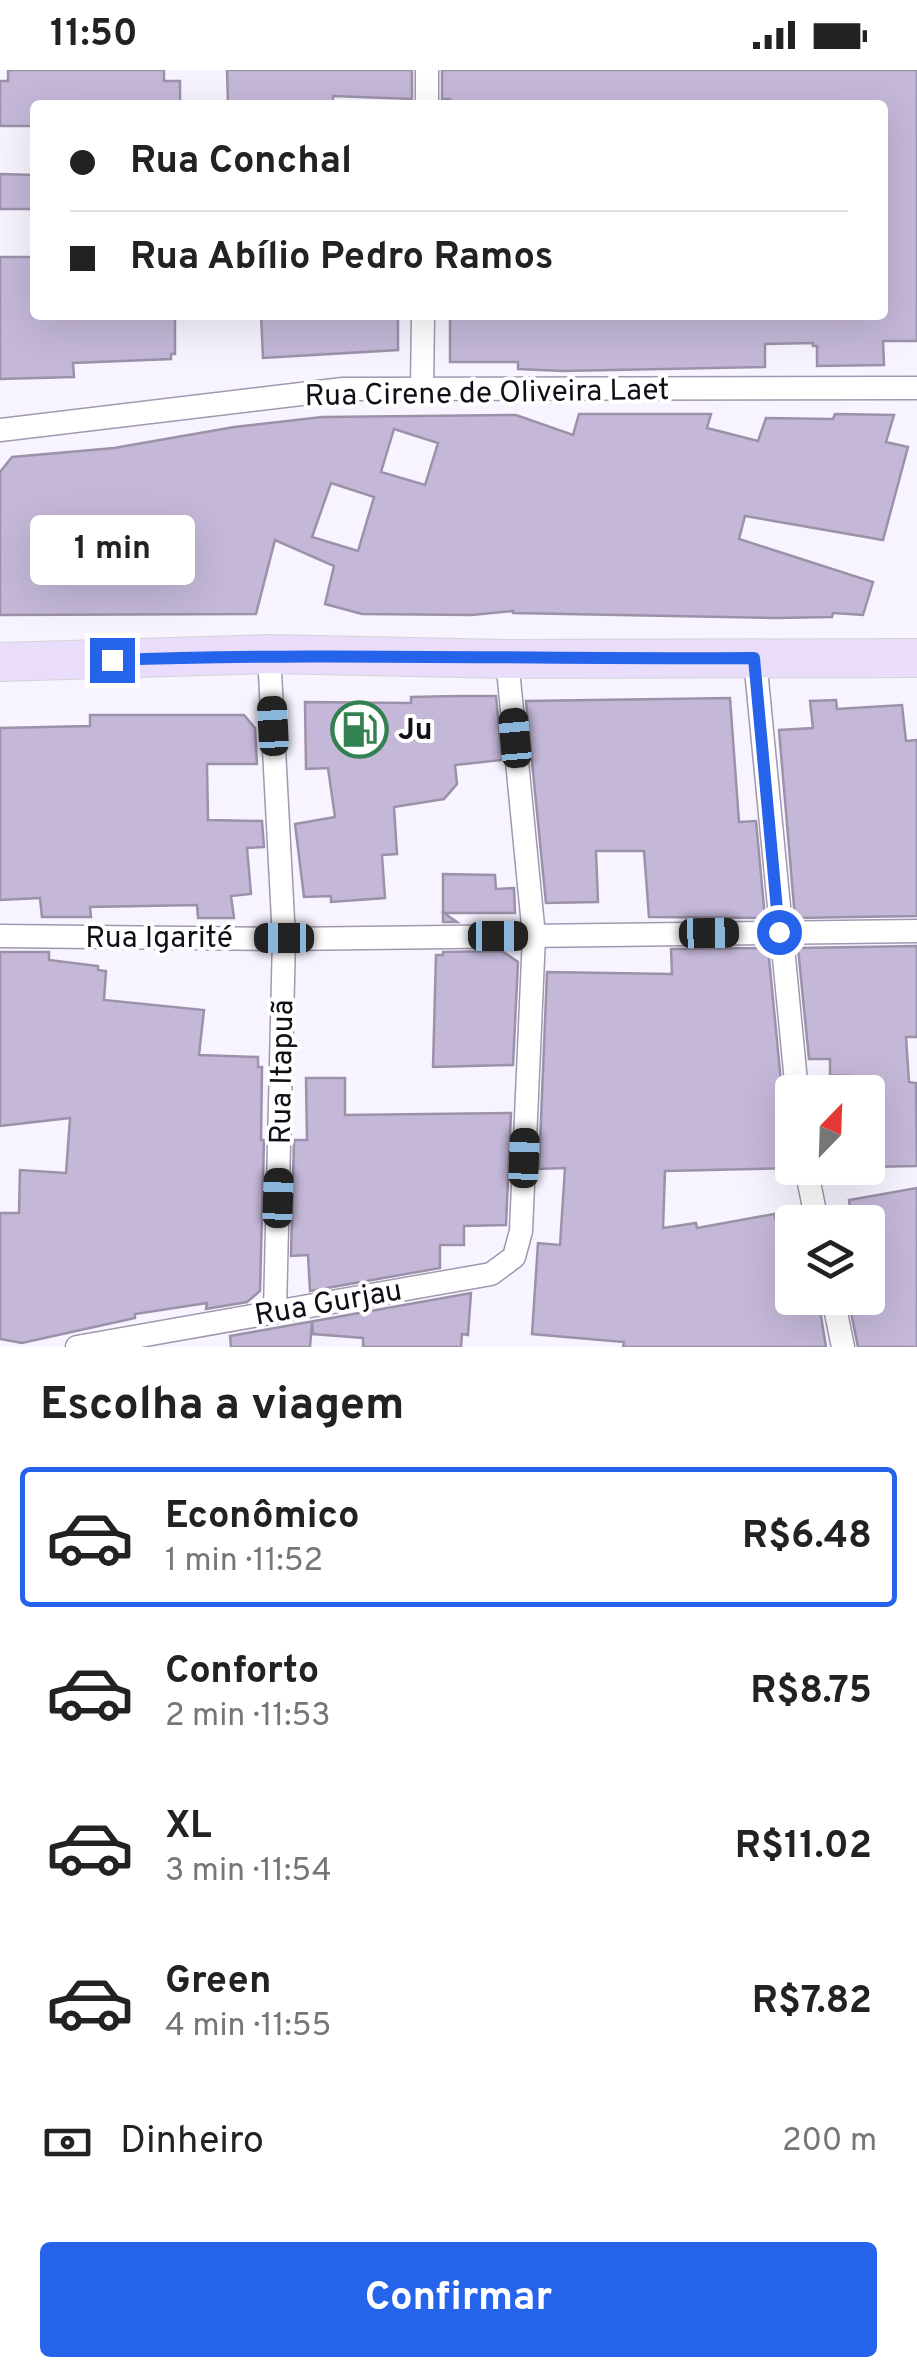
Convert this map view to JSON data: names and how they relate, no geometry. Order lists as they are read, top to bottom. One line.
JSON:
{"streets":{"street":["Rua Cirene de Oliveira Laet","Rua Igarité","Rua Itapuã","Rua Gurjau"]},"crossings":[["Rua Igarité","Rua Itapuã"],["Rua Igarité","Rua Gurjau"],["Rua Itapuã","Rua Gurjau"]],"places":{"fuel station":["Ju"]},"north":"top right","page":{"status":"11:50","banner":["Rua Conchal","Rua Abílio Pedro Ramos"],"bubble":"1 min","heading":"Escolha a viagem","list":[{"name":"Econômico","note":"1 min · 11:52","value":"R$6.48"},{"name":"Conforto","note":"2 min · 11:53","value":"R$8.75"},{"name":"XL","note":"3 min · 11:54","value":"R$11.02"},{"name":"Green","note":"4 min · 11:55","value":"R$7.82"}],"pay":["Dinheiro","200 m"],"buttons":"Confirmar"}}
